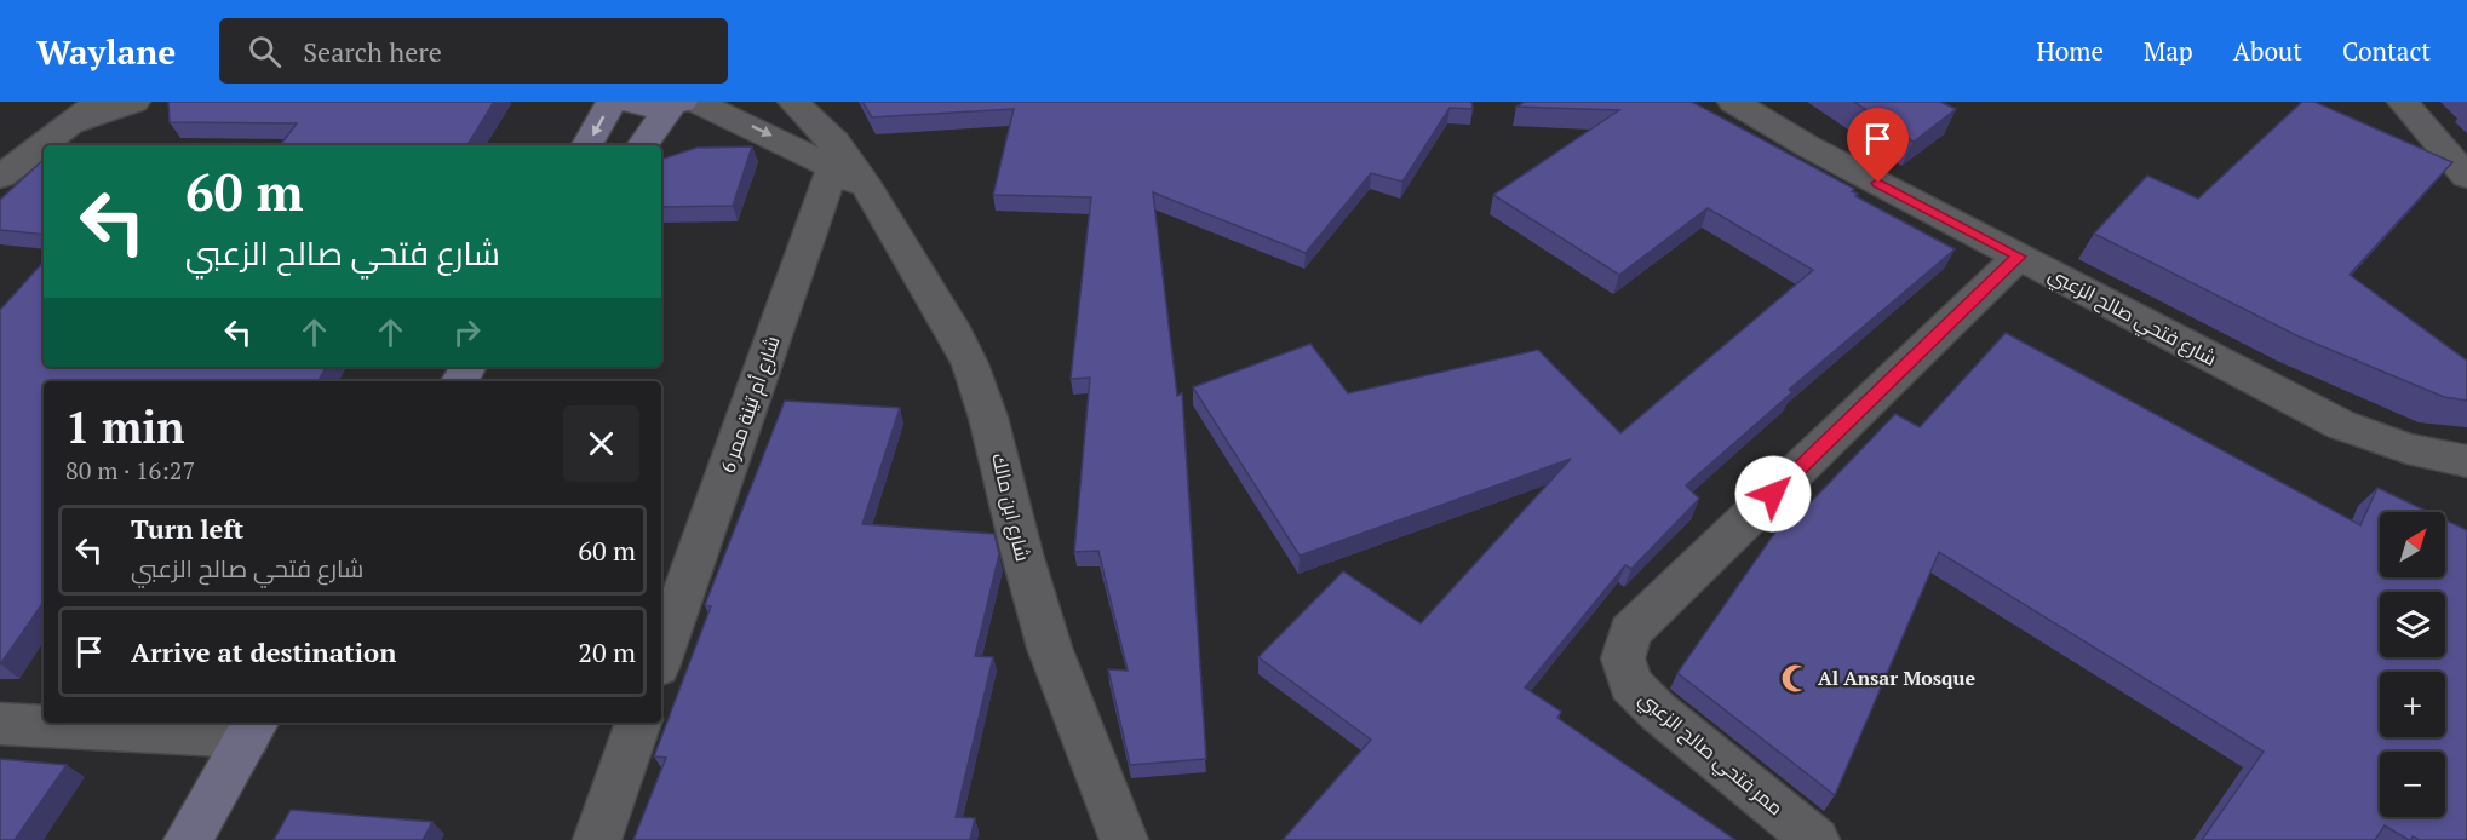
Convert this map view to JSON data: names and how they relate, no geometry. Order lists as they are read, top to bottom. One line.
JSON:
{"streets":{"street":["شارع فتحي صالح الزعبي","شارع أم تينة ممر 6","شارع ابن مالك","ممر فتحي صالح الزعبي"]},"crossings":[["شارع فتحي صالح الزعبي","ممر فتحي صالح الزعبي"],["شارع أم تينة ممر 6","شارع ابن مالك"]],"places":{"mosque":["Al Ansar Mosque"]},"north":"top right","page":{"header":"Waylane","search":"Search here","nav":["Home","Map","About","Contact"],"turn":["60 m","شارع فتحي صالح الزعبي"],"heading":["1 min","80 m · 16:27"],"list":[{"name":"Turn left","note":"شارع فتحي صالح الزعبي","value":"60 m"},{"name":"Arrive at destination","value":"20 m"}],"map_buttons":["+","−"]}}
